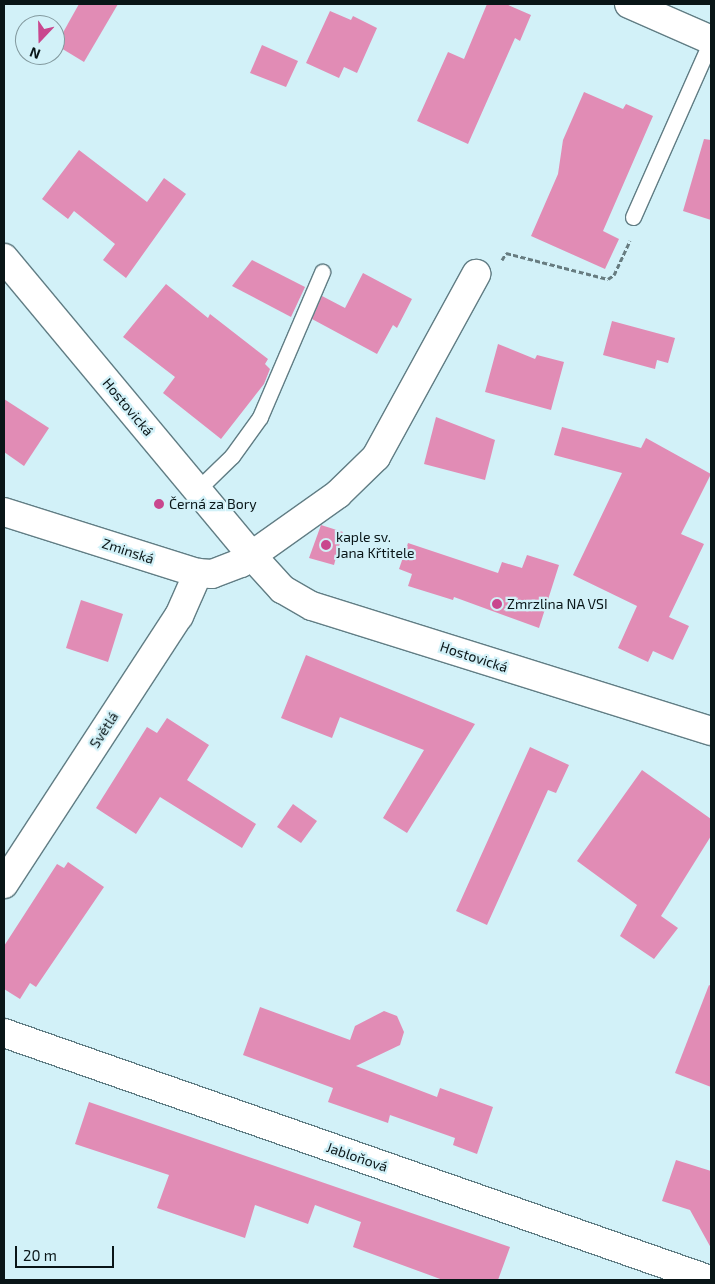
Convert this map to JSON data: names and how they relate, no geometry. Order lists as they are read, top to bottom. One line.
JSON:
{"streets":{"street":["Hostovická","Zminská","Světlá","Jabloňová"]},"crossings":[["Hostovická","Zminská"],["Zminská","Světlá"]],"places":["Černá za Bory","kaple sv. Jana Křtitele","Zmrzlina NA VSI"],"scale_bar":"20 m","north":"bottom"}
